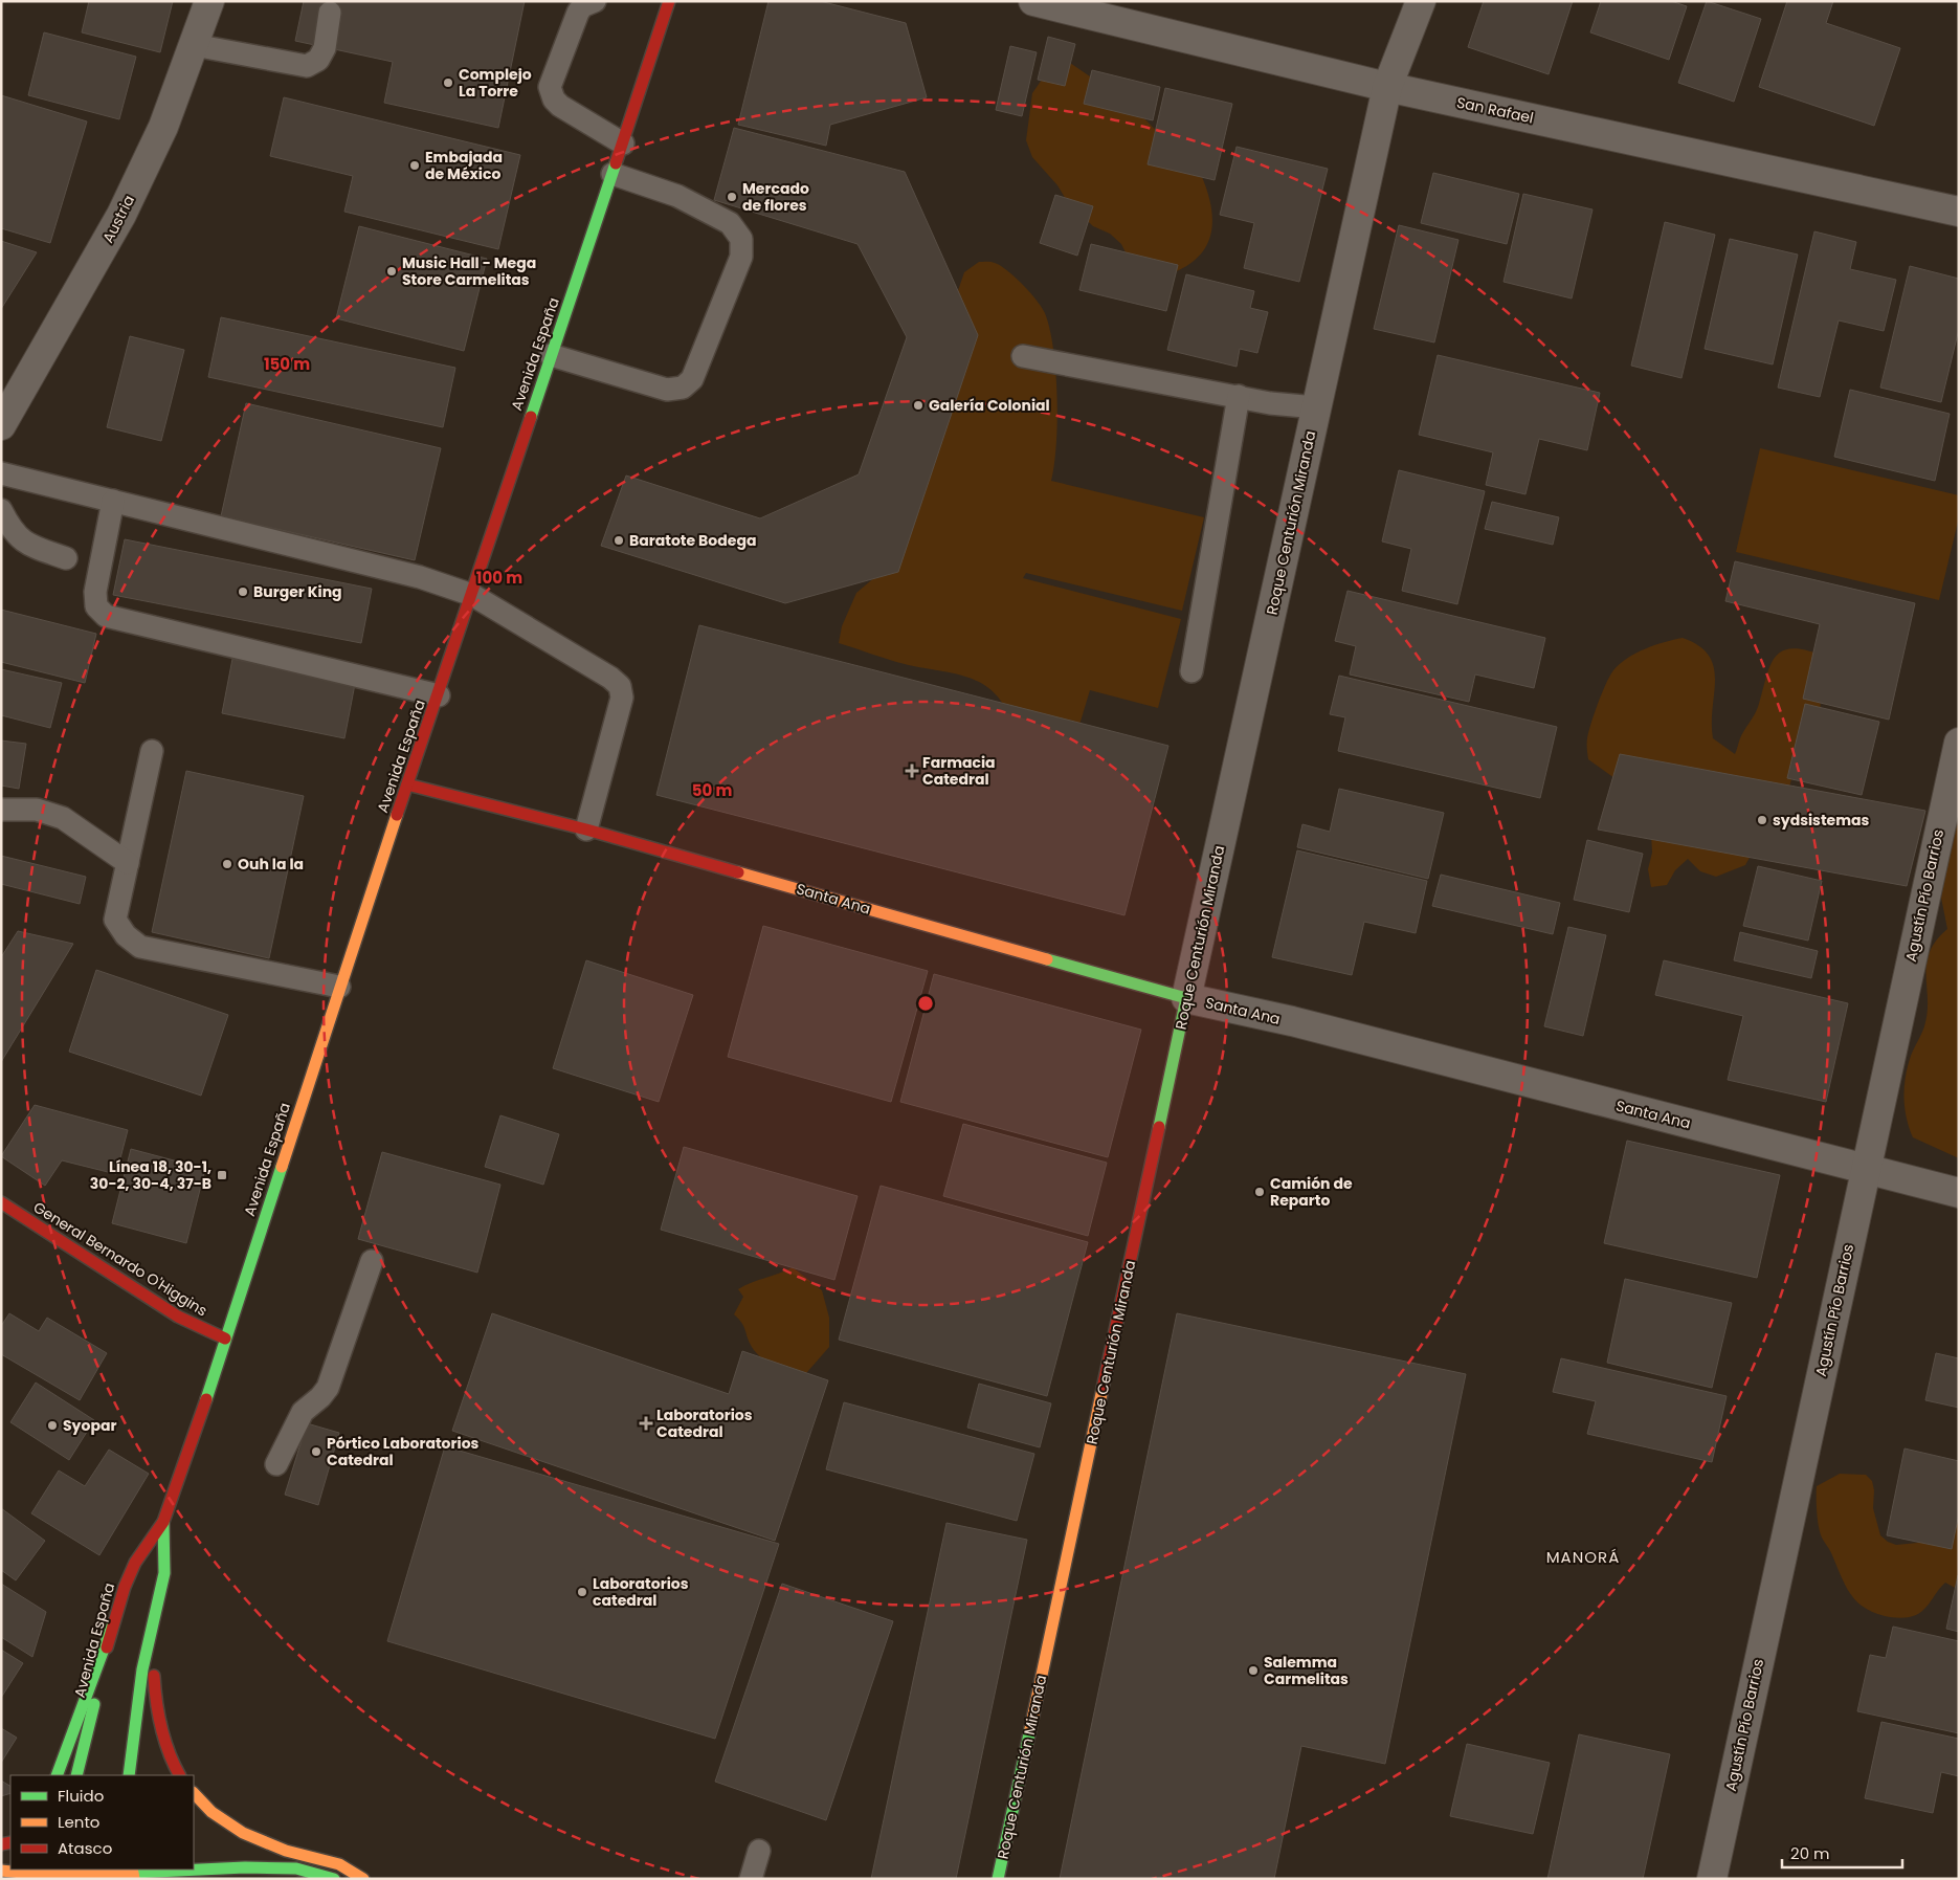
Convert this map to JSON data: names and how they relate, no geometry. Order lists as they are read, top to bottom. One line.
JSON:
{"streets":{"main road":["Avenida España","Roque Centurión Miranda","Santa Ana","General Bernardo O'Higgins"],"street":["San Rafael","Austria","Agustín Pío Barrios"]},"crossings":[["San Rafael","Roque Centurión Miranda"],["Avenida España","Santa Ana"],["Avenida España","General Bernardo O'Higgins"],["Roque Centurión Miranda","Santa Ana"],["Agustín Pío Barrios","Santa Ana"]],"districts":["MANORÁ"],"places":{"other":["Complejo La Torre","Embajada de México","Mercado de flores","Music Hall - Mega Store Carmelitas","Galería Colonial","Baratote Bodega","Burger King","sydsistemas","Ouh la la","Camión de Reparto","Syopar","Pórtico Laboratorios Catedral","Laboratorios catedral","Salemma Carmelitas"],"health":["Farmacia Catedral","Laboratorios Catedral"],"transit":["Línea 18, 30-1, 30-2, 30-4, 37-B"]},"legend":["Fluido","Lento","Atasco"],"scale_bar":"20 m","rings":["150 m","100 m","50 m"]}
